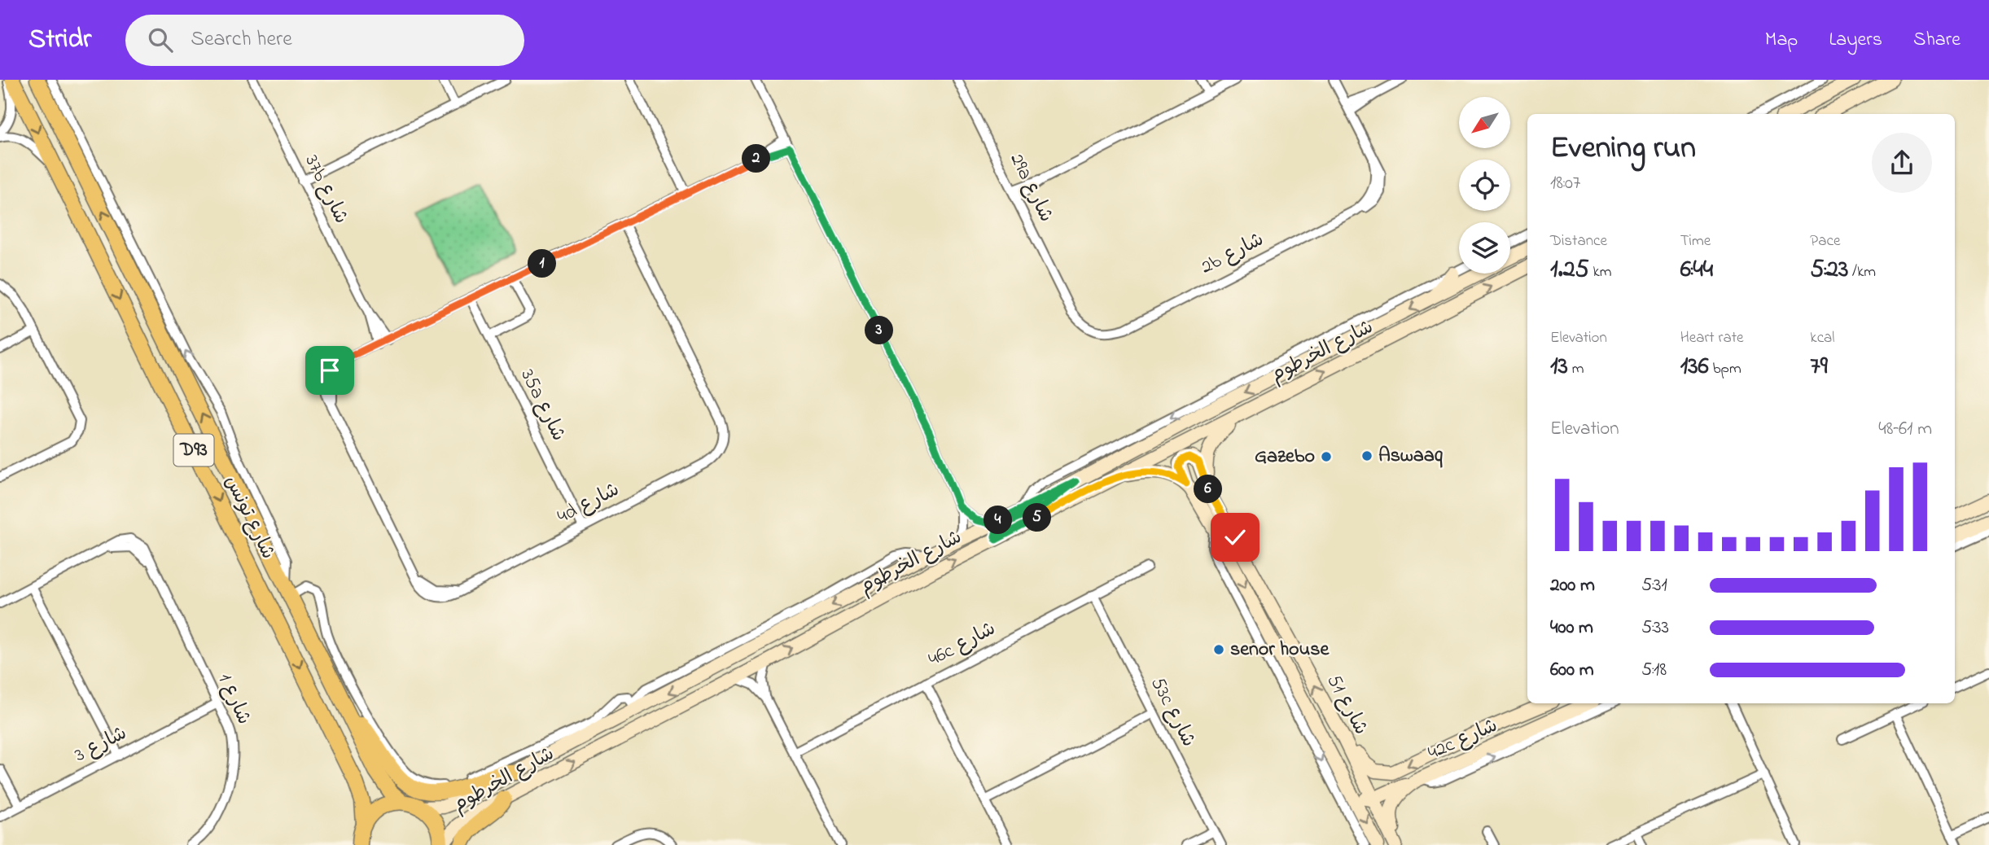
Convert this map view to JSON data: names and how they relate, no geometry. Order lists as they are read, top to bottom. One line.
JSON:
{"streets":{"main road":["شارع الخرطوم","D93","شارع تونس","شارع 51","42c شارع"],"street":["29a شارع","37b شارع","2b شارع","35a شارع","4d شارع","46c شارع","شارع 1","53c شارع","شارع 3"]},"crossings":[["29a شارع","2b شارع"],["37b شارع","4d شارع"],["شارع الخرطوم","شارع 51"],["35a شارع","4d شارع"],["46c شارع","53c شارع"],["شارع 1","شارع 3"],["شارع 51","42c شارع"]],"places":["Aswaaq","Gazebo","senor house"],"north":"bottom left","page":{"header":"Stridr","search":"Search here","nav":["Map","Layers","Share"],"heading":["Evening run","18:07"],"pins":["2","1","3","6","5","4"],"stats":[["Distance","1.25 km"],["Time","6:44"],["Pace","5:23 /km"],["Elevation","13 m"],["Heart rate","136 bpm"],["kcal","79"]],"chart":["Elevation","48–61 m"],"list":[{"name":"200 m","note":"5:31"},{"name":"400 m","note":"5:33"},{"name":"600 m","note":"5:18"}]}}
